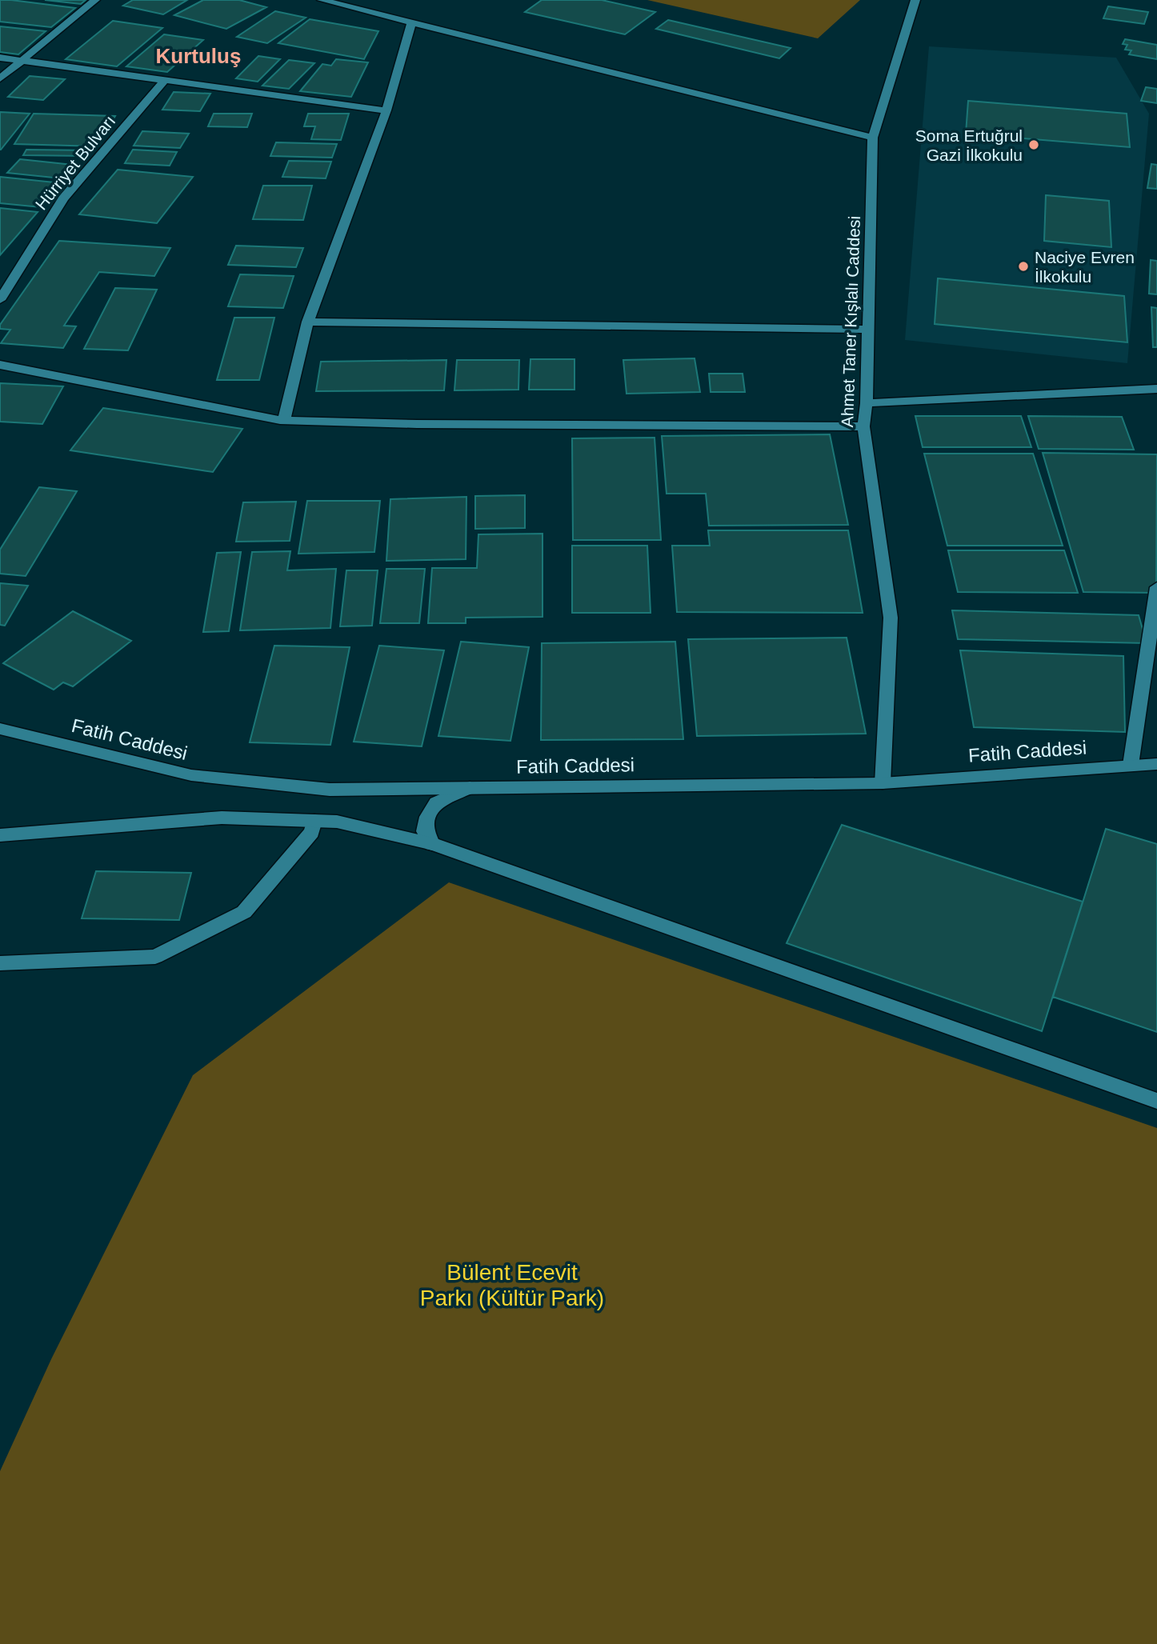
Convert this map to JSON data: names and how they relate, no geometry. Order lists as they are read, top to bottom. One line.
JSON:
{"streets":{"street":["Hürriyet Bulvarı","Ahmet Taner Kışlalı Caddesi","Fatih Caddesi"]},"crossings":[["Ahmet Taner Kışlalı Caddesi","Fatih Caddesi"]],"districts":["Kurtuluş"],"parks":["Bülent Ecevit Parkı (Kültür Park)"],"places":["Soma Ertuğrul Gazi İlkokulu","Naciye Evren İlkokulu"]}
